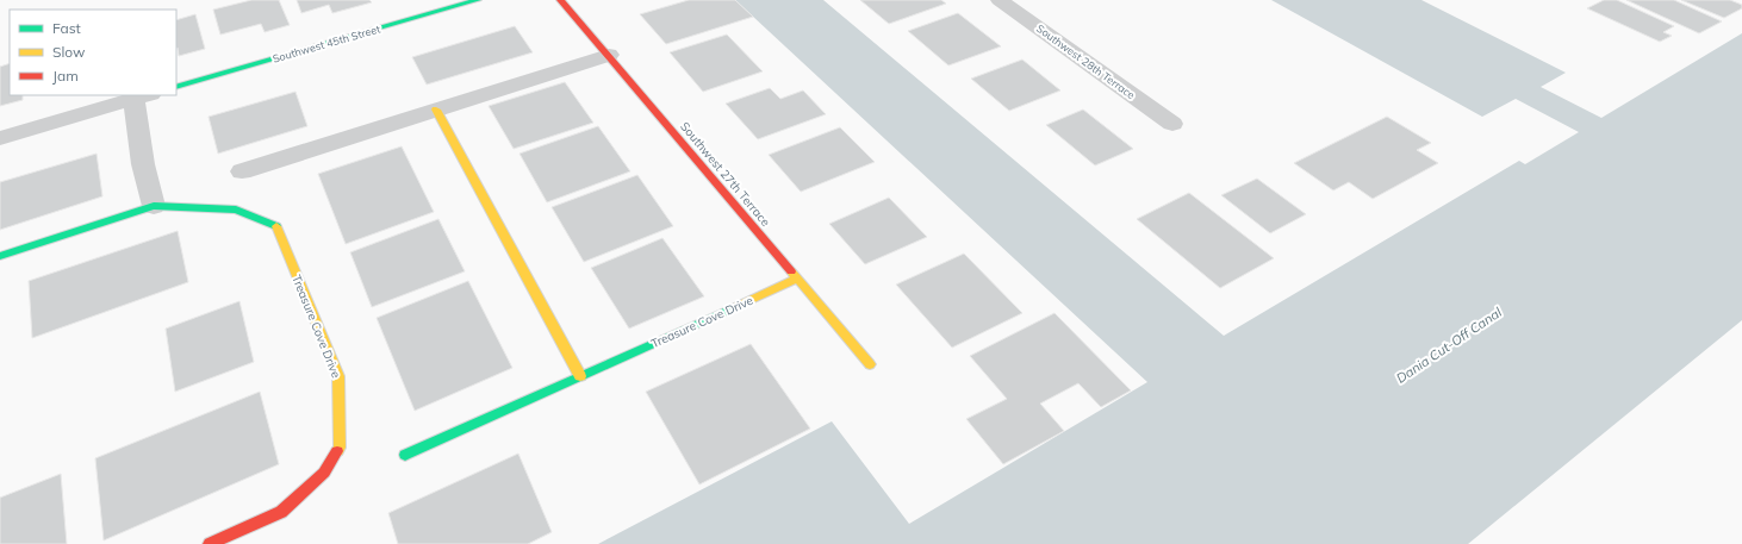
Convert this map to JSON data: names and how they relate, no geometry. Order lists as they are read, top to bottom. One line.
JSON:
{"streets":{"street":["Southwest 45th Street","Southwest 28th Terrace","Southwest 27th Terrace","Treasure Cove Drive"]},"crossings":[["Southwest 27th Terrace","Treasure Cove Drive"]],"water":["Dania Cut-Off Canal"],"legend":["Fast","Slow","Jam"]}
